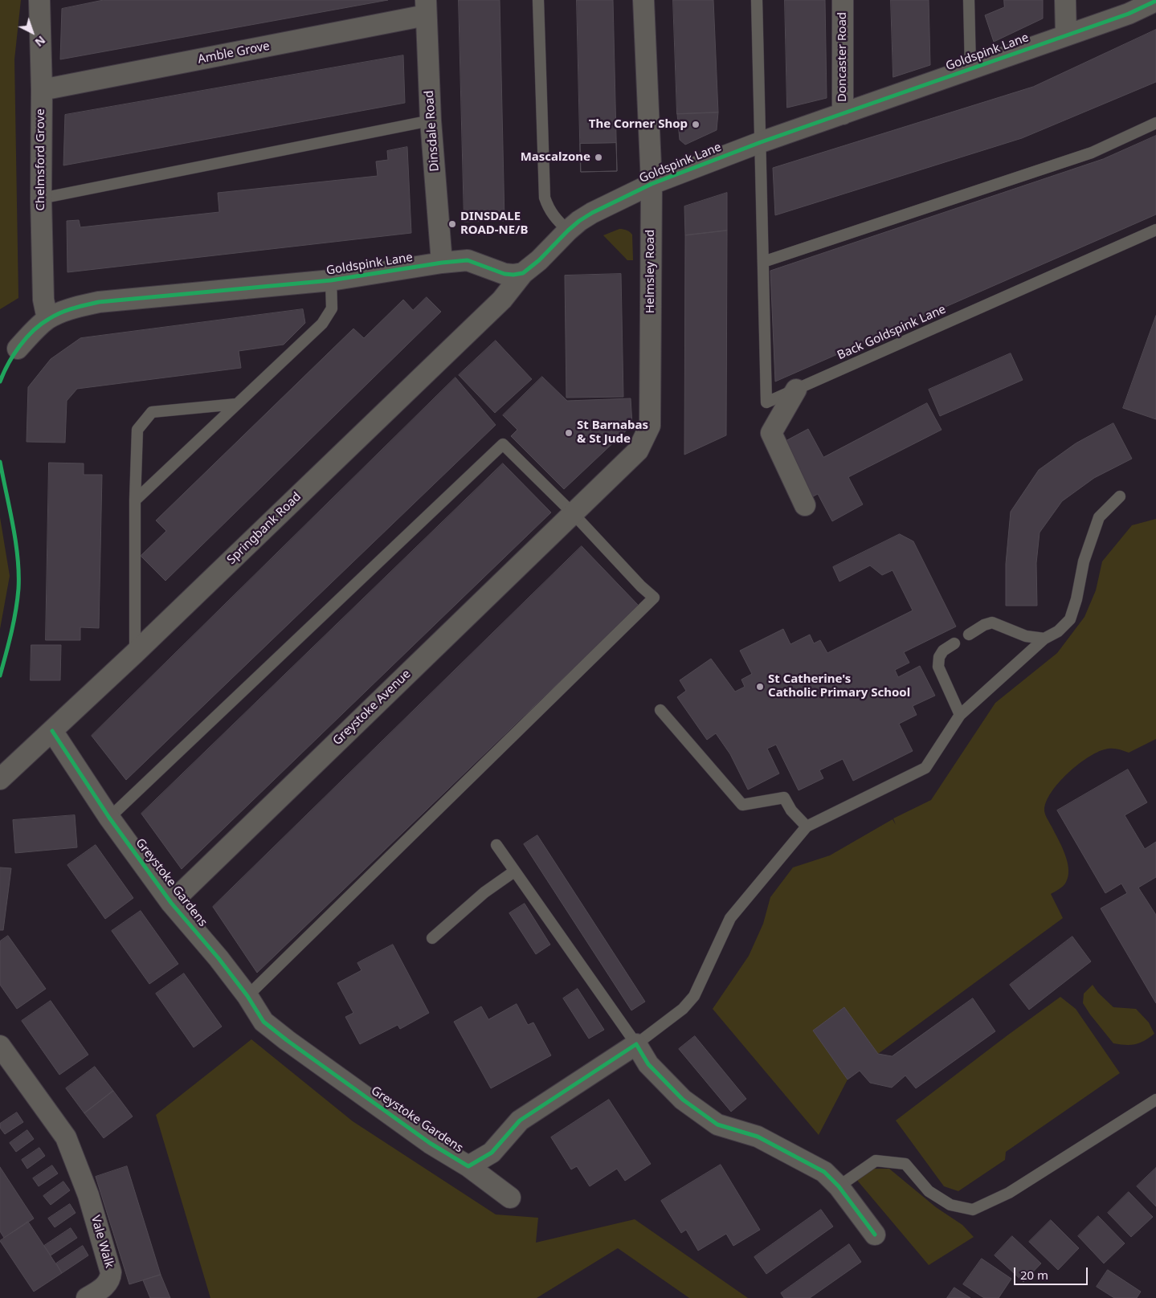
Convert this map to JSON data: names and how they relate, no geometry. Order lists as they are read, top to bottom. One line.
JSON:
{"streets":{"street":["Goldspink Lane","Amble Grove","Doncaster Road","Dinsdale Road","Chelmsford Grove","Helmsley Road","Springbank Road","Greystoke Avenue","Greystoke Gardens","Vale Walk"],"lane":["Back Goldspink Lane"]},"crossings":[["Goldspink Lane","Doncaster Road"],["Goldspink Lane","Dinsdale Road"],["Goldspink Lane","Chelmsford Grove"],["Goldspink Lane","Helmsley Road"],["Goldspink Lane","Back Goldspink Lane"],["Goldspink Lane","Springbank Road"],["Amble Grove","Dinsdale Road"],["Amble Grove","Chelmsford Grove"],["Helmsley Road","Greystoke Avenue"],["Springbank Road","Greystoke Gardens"],["Greystoke Avenue","Greystoke Gardens"]],"places":["The Corner Shop","Mascalzone","DINSDALE ROAD-NE/B","St Barnabas & St Jude","St Catherine's Catholic Primary School"],"scale_bar":"20 m","north":"bottom right"}
